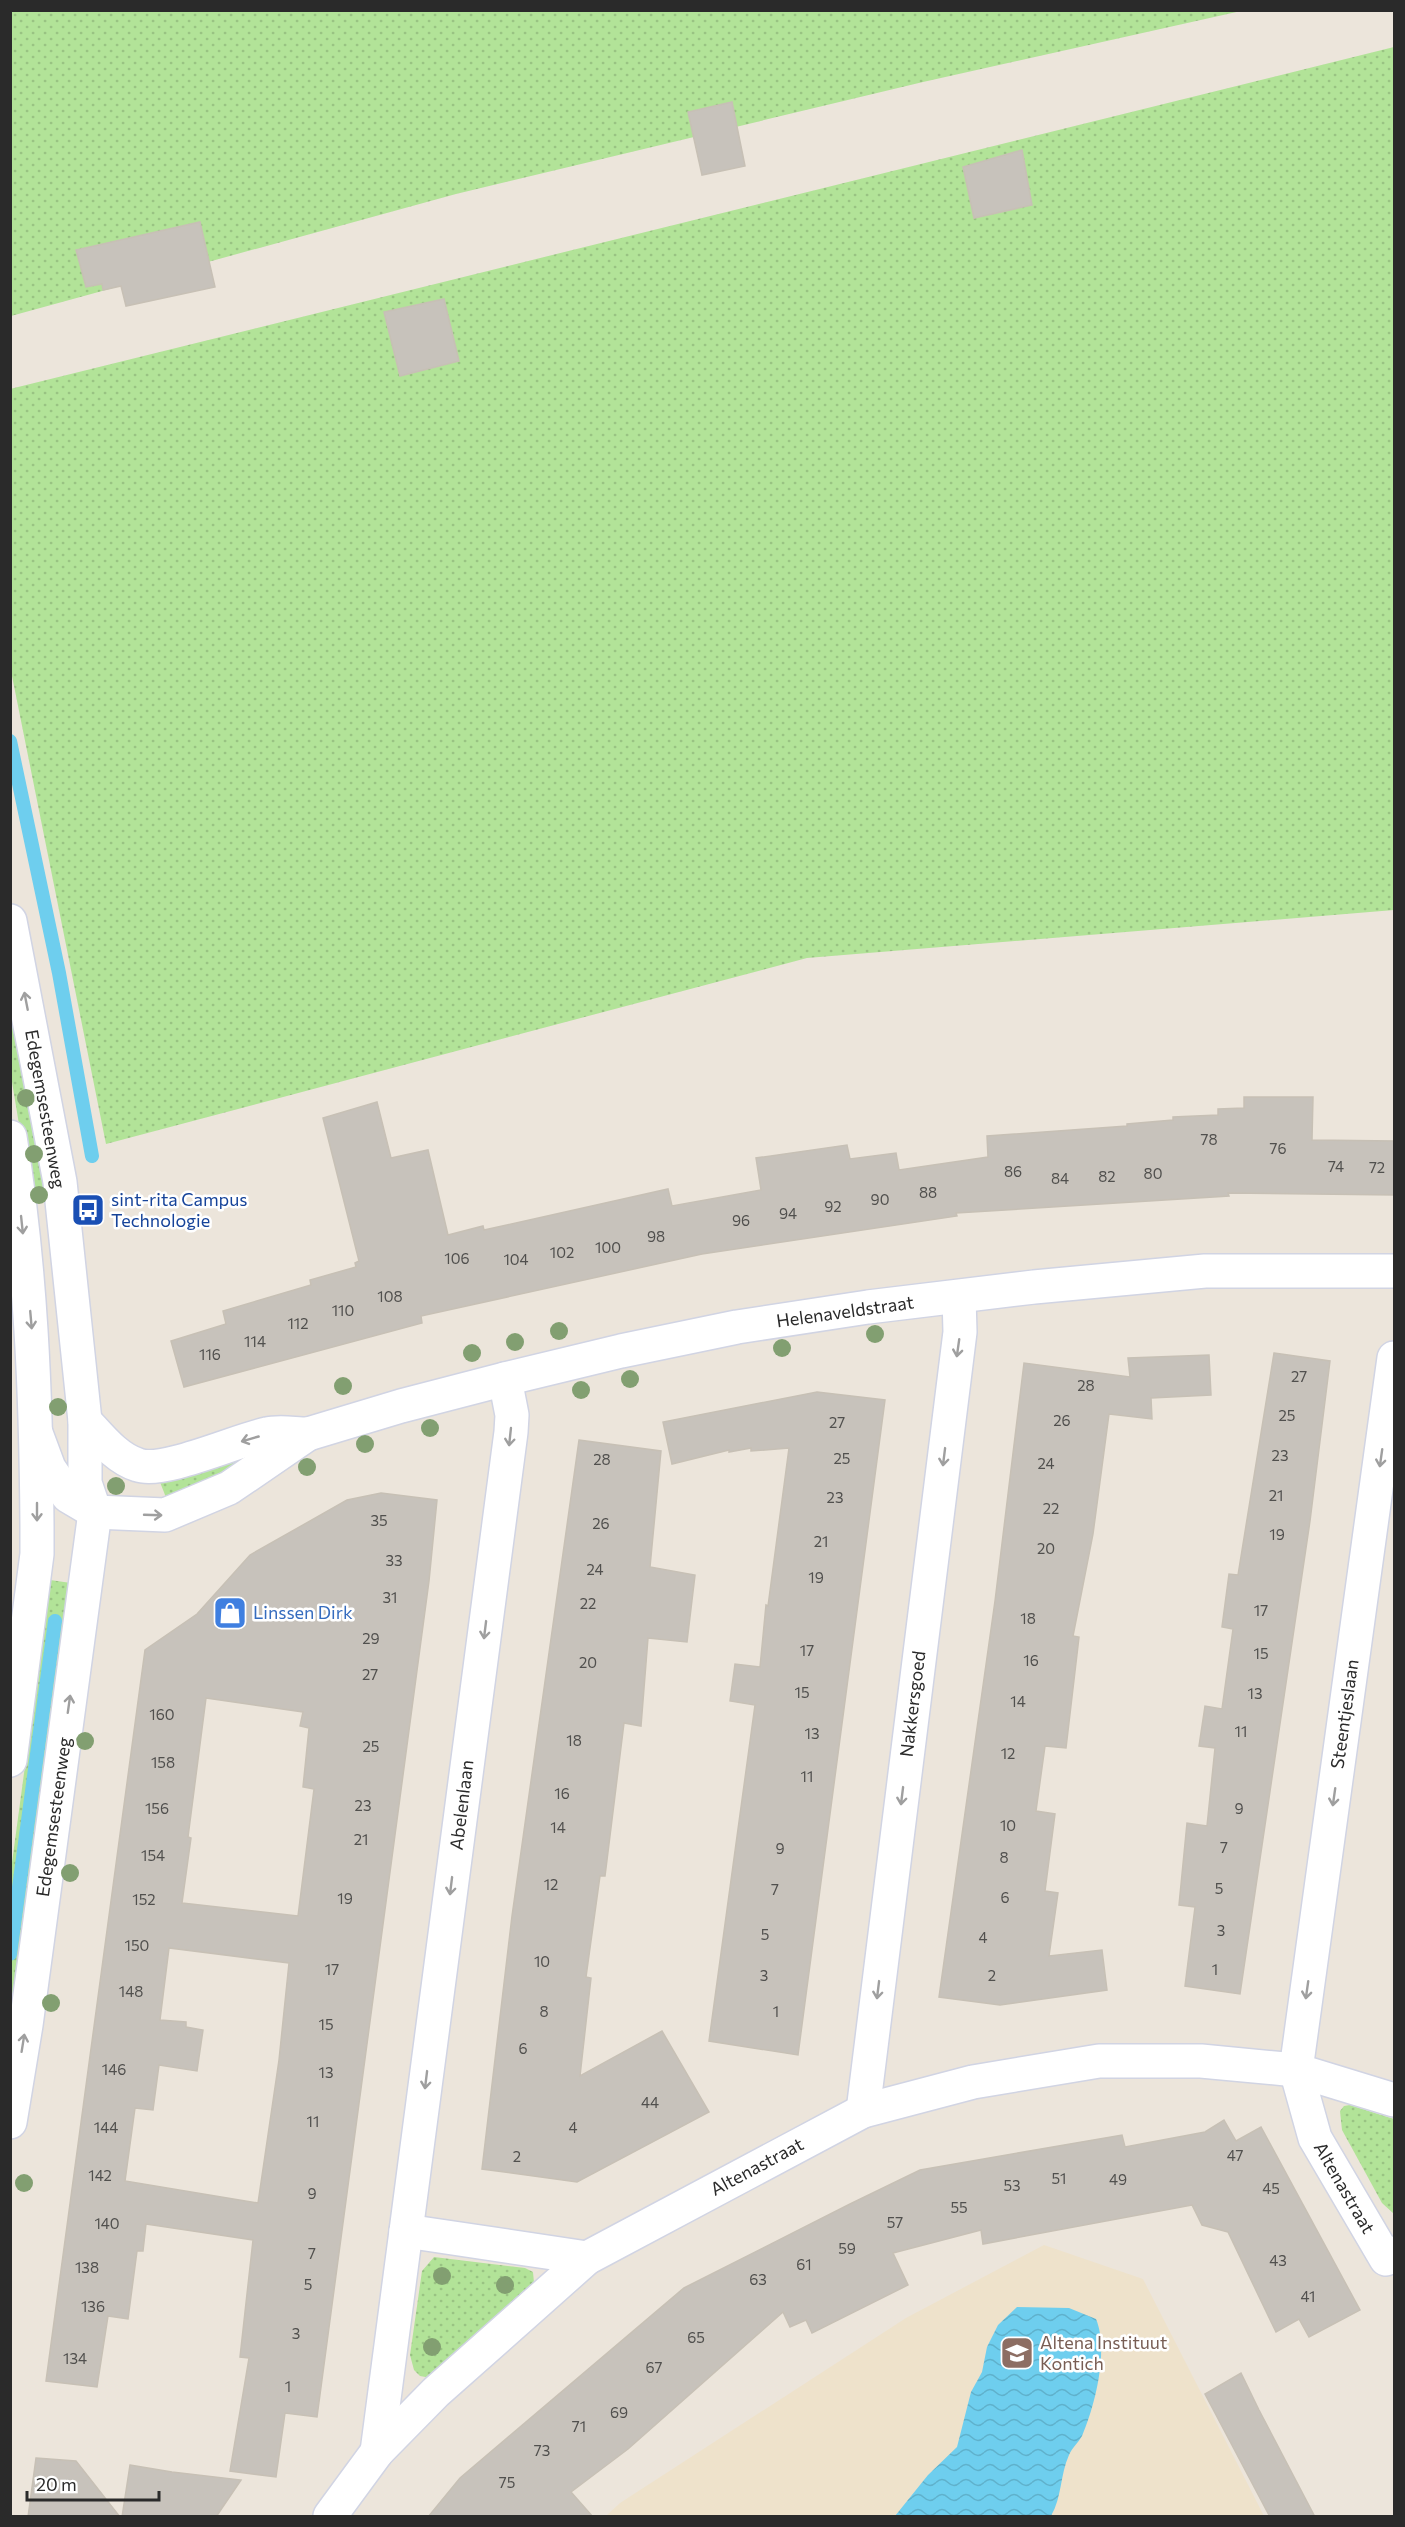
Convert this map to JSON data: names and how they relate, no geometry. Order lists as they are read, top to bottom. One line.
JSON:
{"streets":{"street":["Edegemsesteenweg","Helenaveldstraat","Nakkersgoed","Steentjeslaan","Abelenlaan","Altenastraat"]},"crossings":[["Edegemsesteenweg","Helenaveldstraat"],["Helenaveldstraat","Nakkersgoed"],["Helenaveldstraat","Abelenlaan"],["Nakkersgoed","Altenastraat"],["Steentjeslaan","Altenastraat"],["Abelenlaan","Altenastraat"]],"one_way":["Nakkersgoed","Steentjeslaan","Abelenlaan"],"places":{"bus stop":["sint-rita Campus Technologie"],"shop":["Linssen Dirk"],"school or university":["Altena Instituut Kontich"]},"house_numbers":["78","76","74","72","86","80","82","84","88","90","92","94","96","98","100","102","106","104","108","110","112","114","116","27","28","25","26","27","23","25","28","24","21","23","22","35","26","19","21","20","33","24","19","31","22","17","18","29","17","15","16","20","27","15","13","14","160","11","13","18","25","12","158","11","16","23","156","9","10","14","21","7","9","154","8","12","5","7","6","19","152","3","5","4","150","10","17","1","3","2","148","8","1","15","6","146","13","44","11","144","4","47","2","142","51","49","53","45","9","55","57","140","59","7","43","61","138","63","5","41","136","3","65","134","67","1","69","71","73","75"],"scale_bar":"20 m"}
